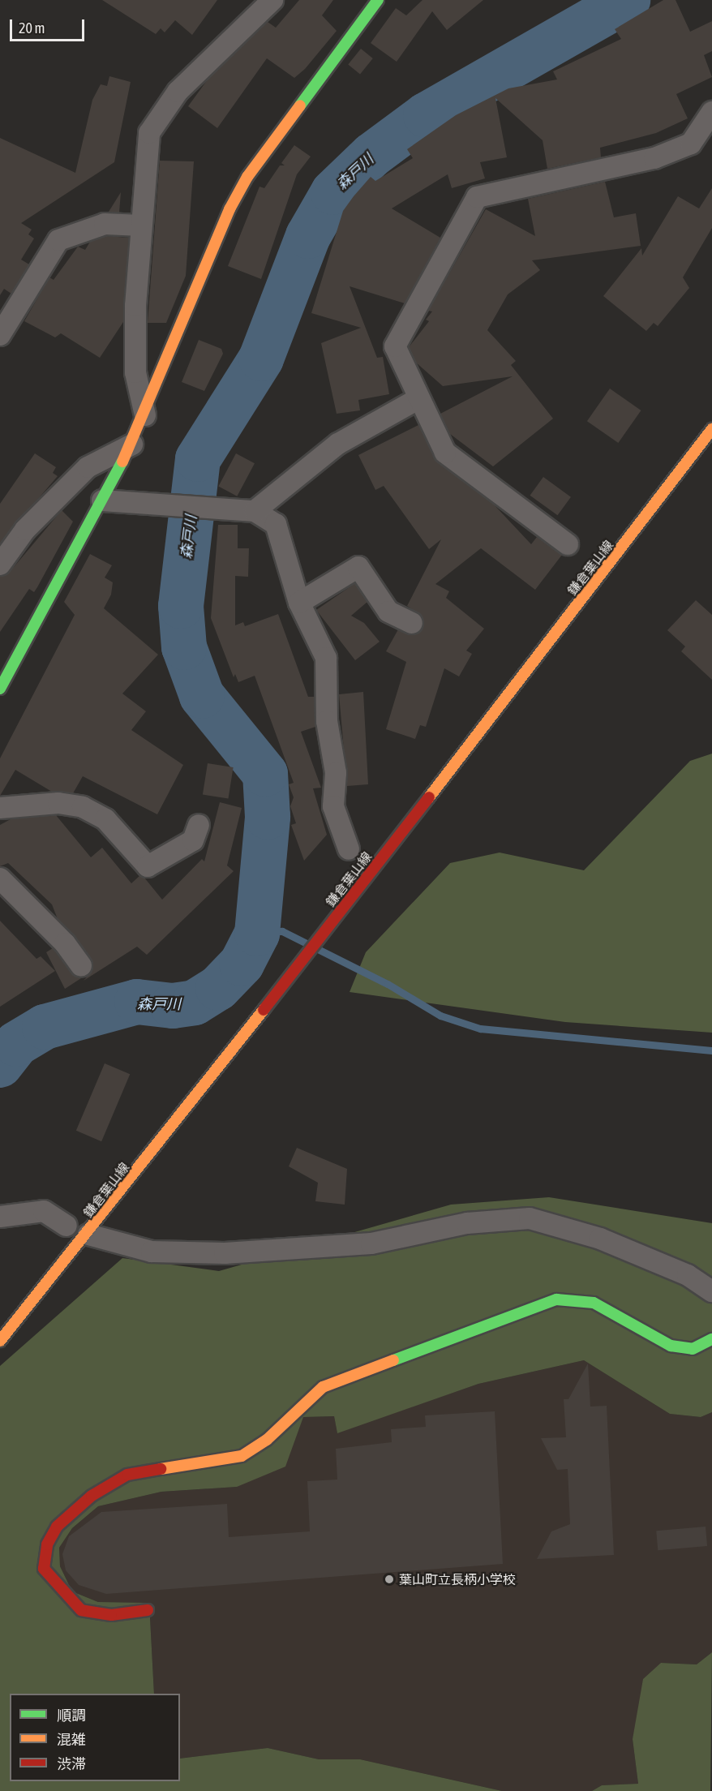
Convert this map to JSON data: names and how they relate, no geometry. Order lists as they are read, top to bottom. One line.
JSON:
{"streets":{"street":["鎌倉葉山線"]},"water":["森戸川"],"places":["葉山町立長柄小学校"],"legend":["順調","混雑","渋滞"],"scale_bar":"20 m"}
